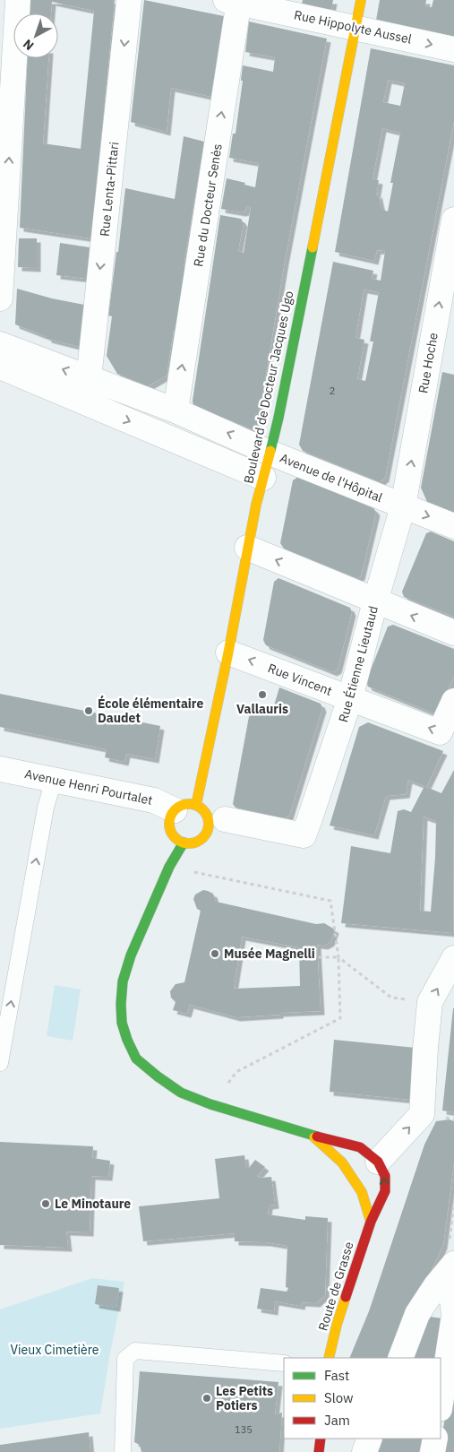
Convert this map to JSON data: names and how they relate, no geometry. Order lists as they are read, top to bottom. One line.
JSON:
{"streets":{"main road":["Boulevard de Docteur Jacques Ugo","Route de Grasse"],"street":["Rue Hippolyte Aussel","Rue Lenta-Pittari","Rue du Docteur Senès","Rue Hoche","Avenue de l'Hôpital","Rue Étienne Lieutaud","Rue Vincent","Avenue Henri Pourtalet"]},"crossings":[["Rue Hippolyte Aussel","Rue du Docteur Senès"],["Rue Hippolyte Aussel","Boulevard de Docteur Jacques Ugo"],["Rue Lenta-Pittari","Avenue de l'Hôpital"],["Rue du Docteur Senès","Avenue de l'Hôpital"],["Rue Hoche","Avenue de l'Hôpital"],["Rue Hoche","Rue Étienne Lieutaud"],["Boulevard de Docteur Jacques Ugo","Avenue de l'Hôpital"],["Boulevard de Docteur Jacques Ugo","Rue Vincent"],["Boulevard de Docteur Jacques Ugo","Avenue Henri Pourtalet"],["Avenue de l'Hôpital","Rue Étienne Lieutaud"],["Rue Étienne Lieutaud","Rue Vincent"]],"one_way":["Rue Hippolyte Aussel","Rue Hoche"],"parks":["Vieux Cimetière"],"places":["Vallauris","École élémentaire Daudet","Musée Magnelli","Le Minotaure","Les Petits Potiers"],"house_numbers":["2","135"],"legend":["Fast","Slow","Jam"],"north":"bottom left"}
